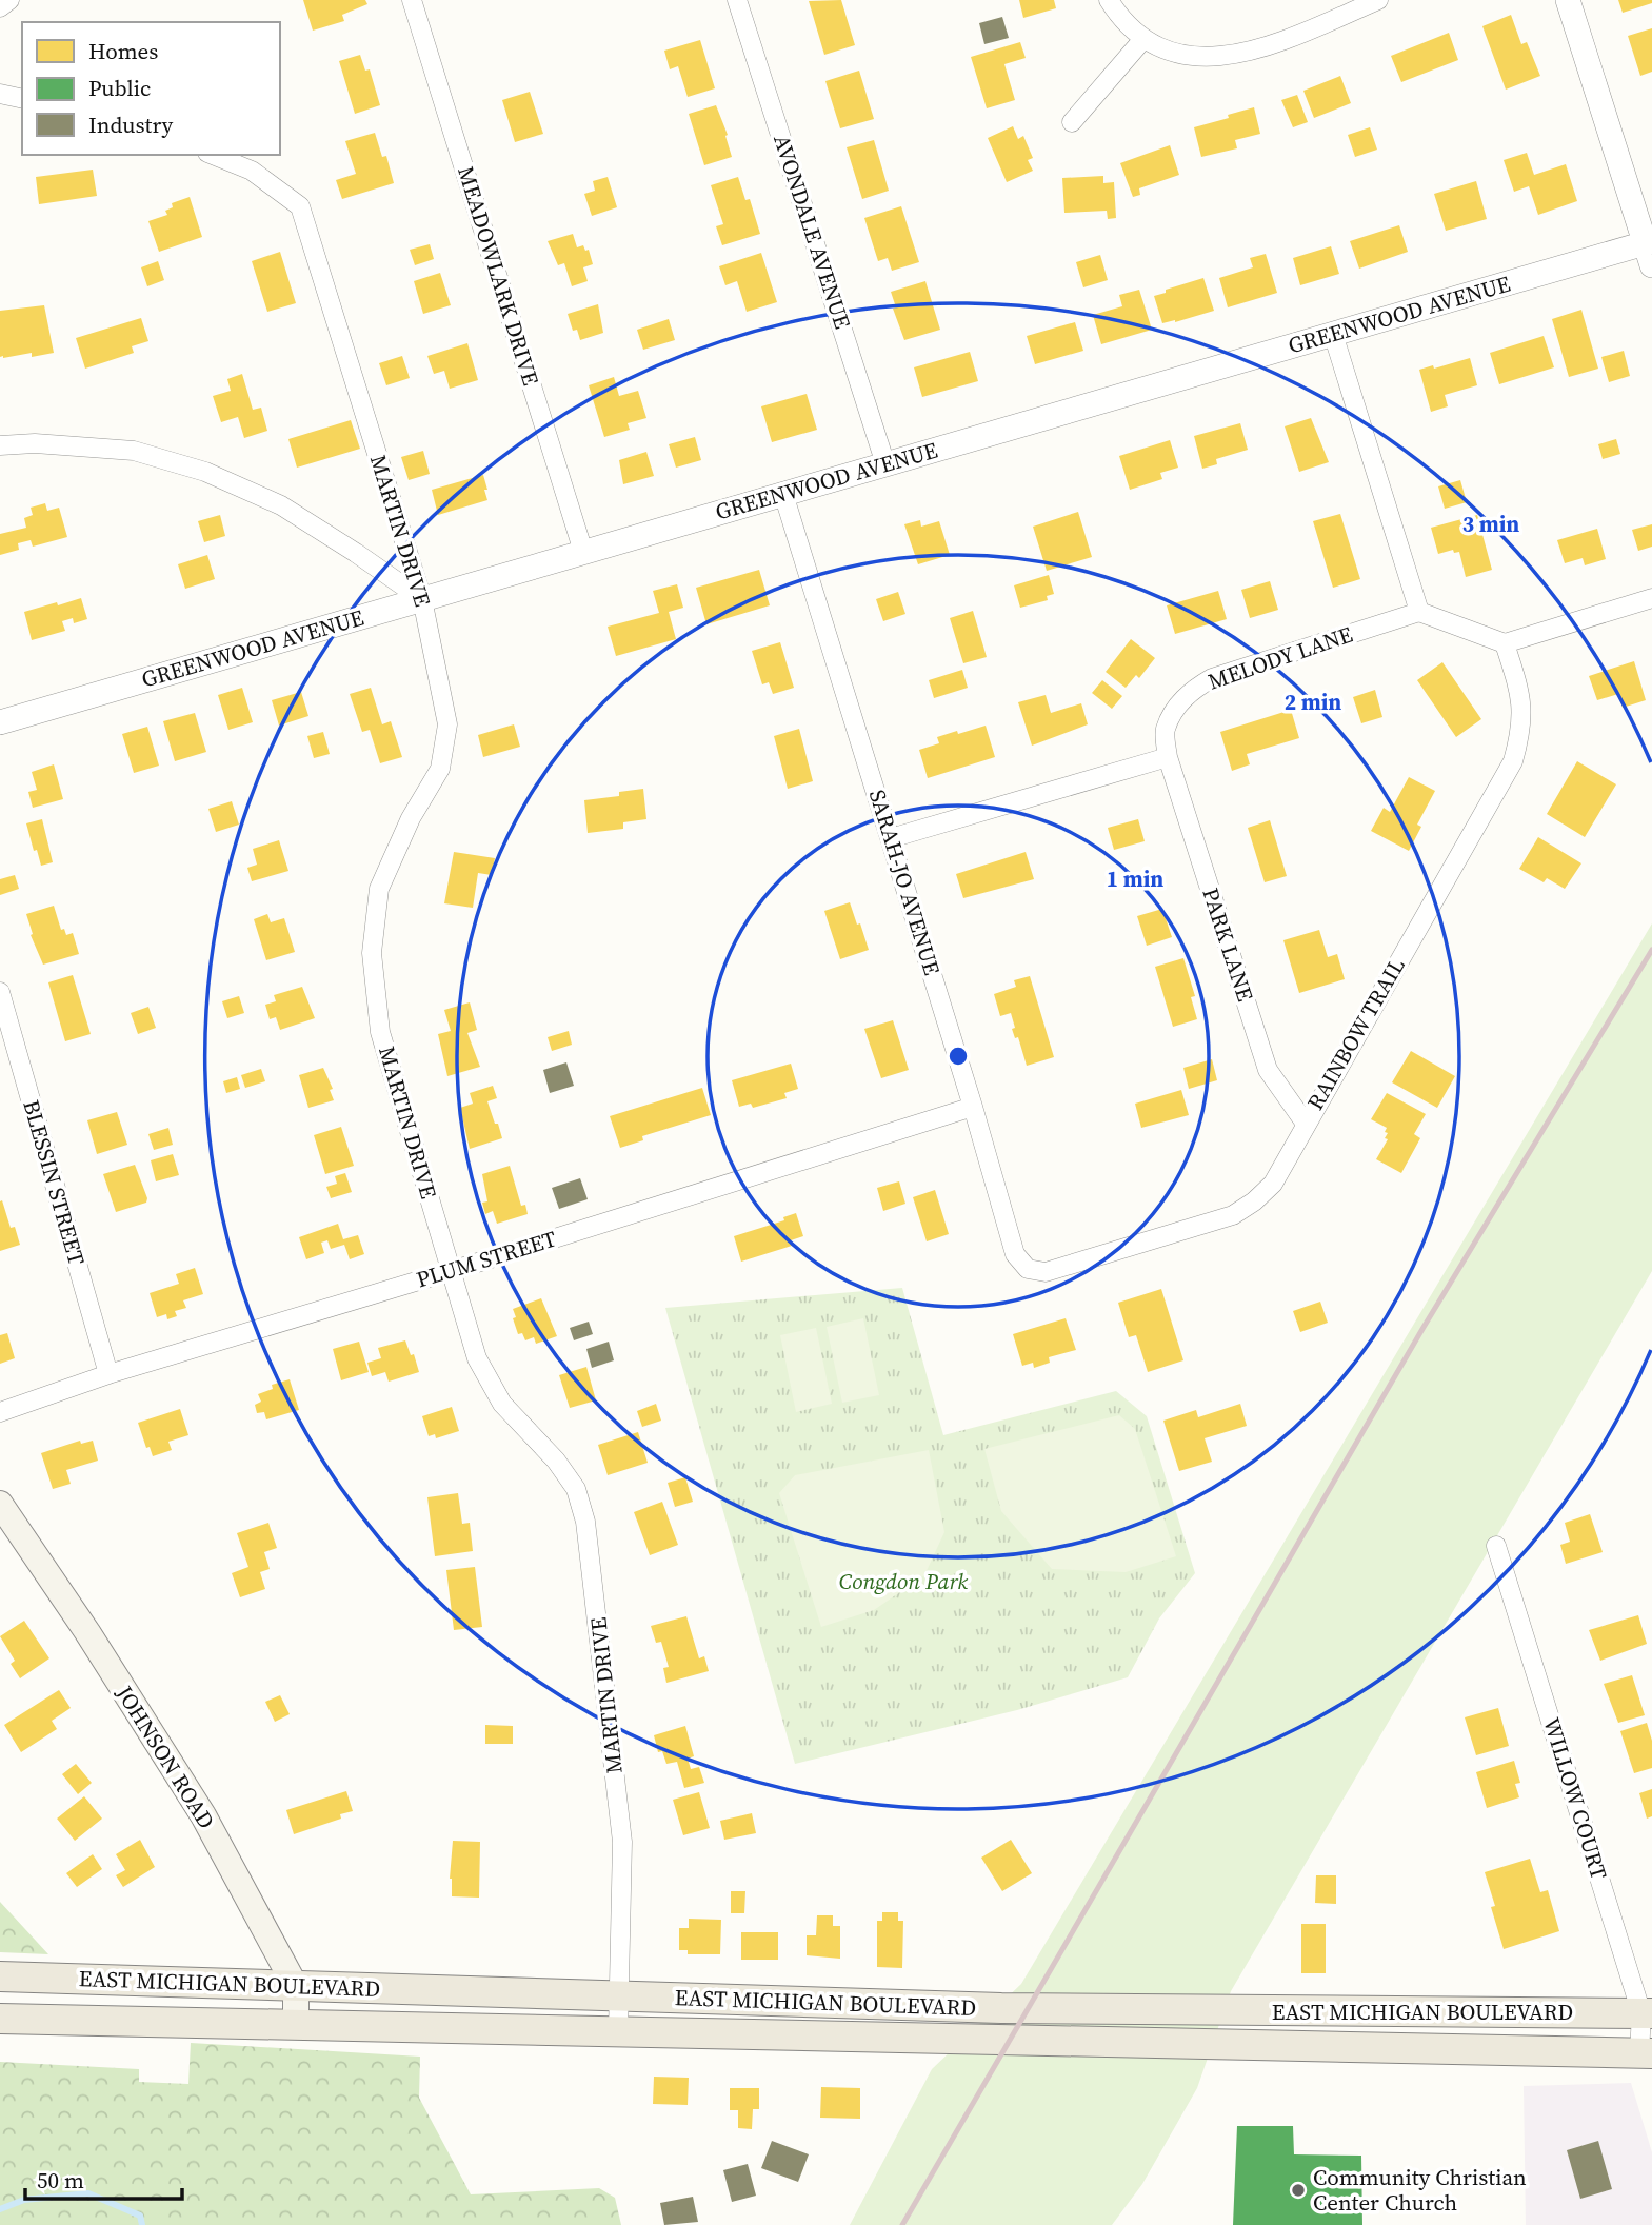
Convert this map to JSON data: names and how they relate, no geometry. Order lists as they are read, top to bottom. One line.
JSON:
{"streets":{"main road":["JOHNSON ROAD","EAST MICHIGAN BOULEVARD"],"street":["AVONDALE AVENUE","MEADOWLARK DRIVE","GREENWOOD AVENUE","MARTIN DRIVE","MELODY LANE","SARAH-JO AVENUE","PARK LANE","RAINBOW TRAIL","BLESSIN STREET","PLUM STREET","WILLOW COURT"]},"crossings":[["AVONDALE AVENUE","GREENWOOD AVENUE"],["MEADOWLARK DRIVE","GREENWOOD AVENUE"],["GREENWOOD AVENUE","MARTIN DRIVE"],["GREENWOOD AVENUE","SARAH-JO AVENUE"],["MARTIN DRIVE","PLUM STREET"],["MARTIN DRIVE","EAST MICHIGAN BOULEVARD"],["MELODY LANE","PARK LANE"],["SARAH-JO AVENUE","RAINBOW TRAIL"],["SARAH-JO AVENUE","PLUM STREET"],["PARK LANE","RAINBOW TRAIL"],["BLESSIN STREET","PLUM STREET"],["JOHNSON ROAD","EAST MICHIGAN BOULEVARD"],["WILLOW COURT","EAST MICHIGAN BOULEVARD"]],"parks":["Congdon Park"],"places":["Community Christian Center Church"],"legend":["Homes","Public","Industry"],"scale_bar":"50 m","rings":["3 min","2 min","1 min"]}
